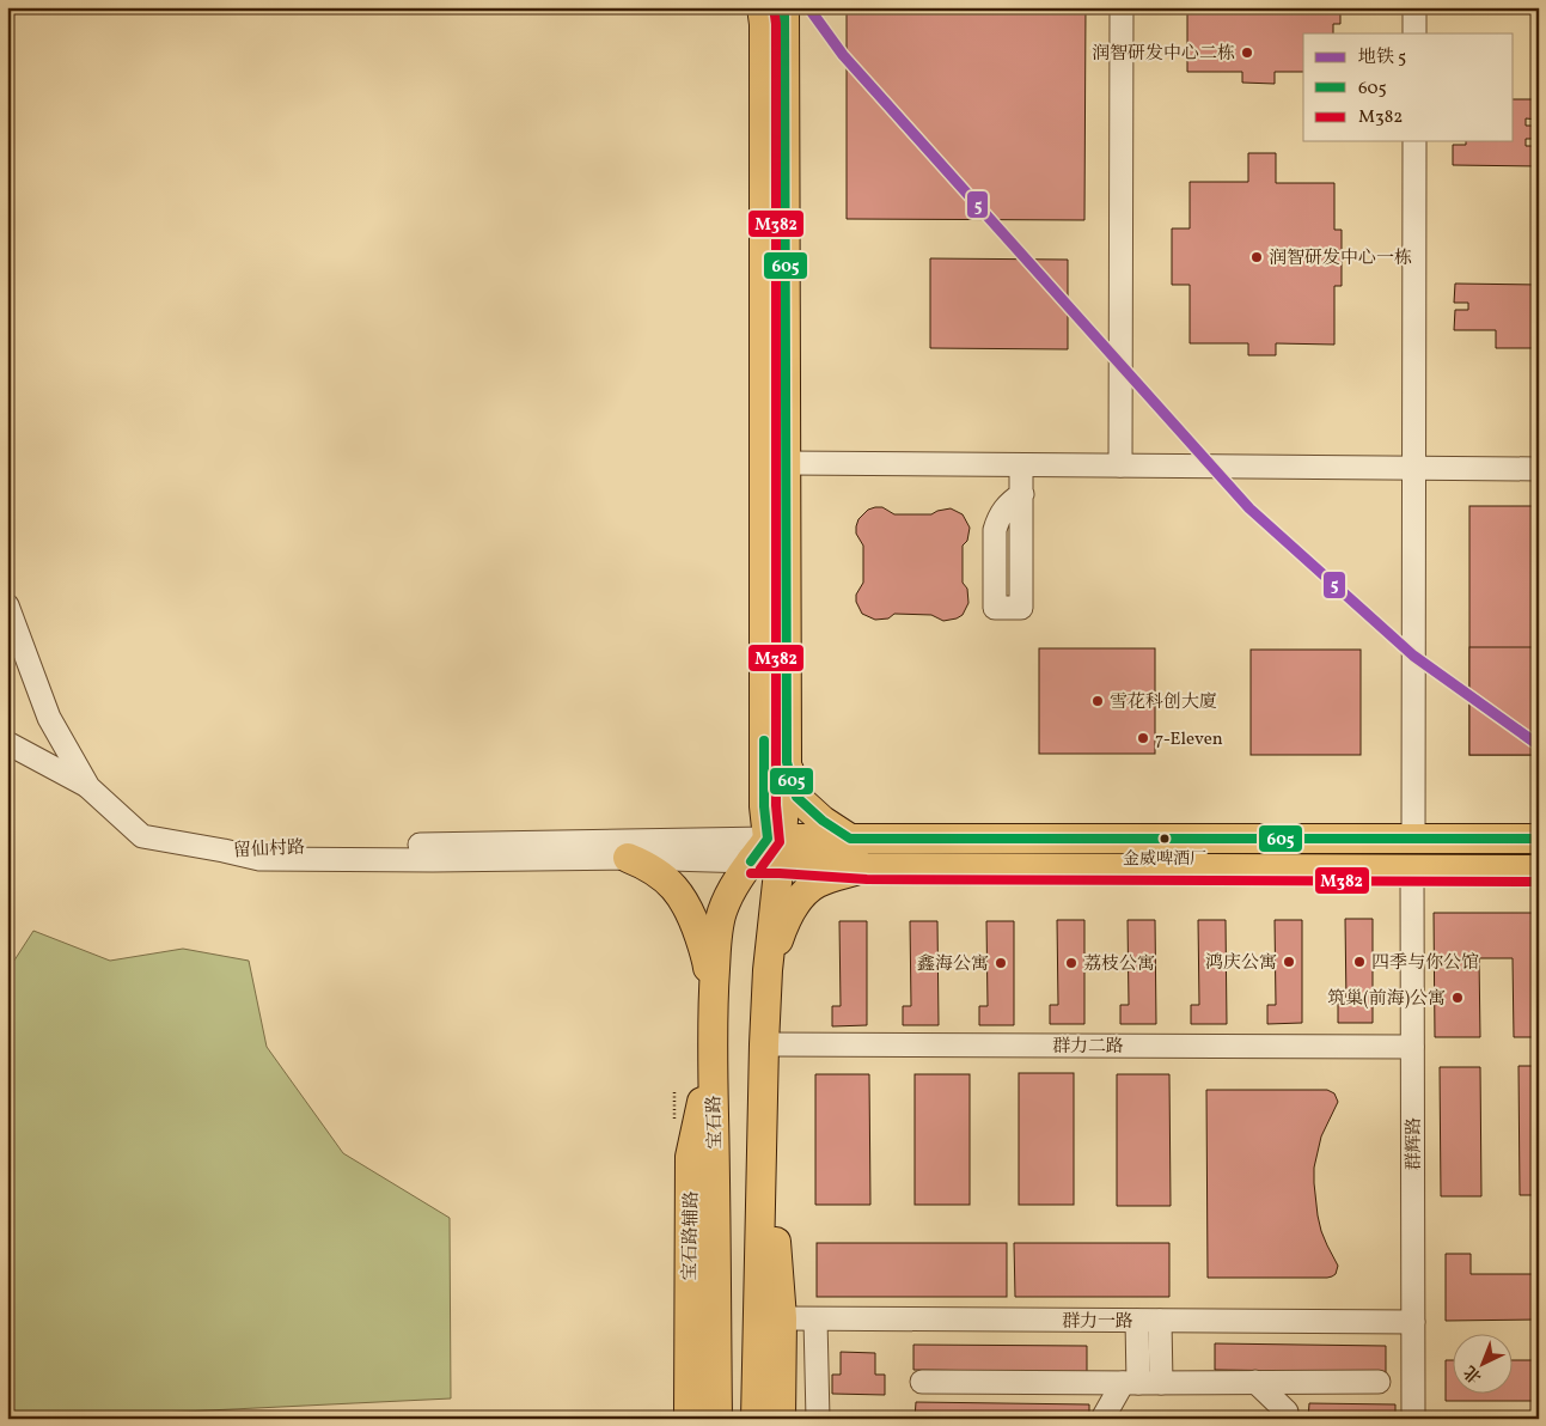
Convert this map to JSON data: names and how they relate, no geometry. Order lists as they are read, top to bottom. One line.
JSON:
{"streets":{"main road":["宝石路","宝石路辅路"],"street":["留仙村路","群力二路","群辉路","群力一路"]},"crossings":[["留仙村路","宝石路"],["群力二路","群辉路"],["宝石路","宝石路辅路"],["群辉路","群力一路"]],"places":["润智研发中心二栋","润智研发中心一栋","雪花科创大廈","7-Eleven","金威啤酒厂","鸿庆公寓","四季与你公馆","鑫海公寓","荔枝公寓","筑巢(前海)公寓"],"lines":["metro line 5","transit line 605","transit line M382"],"legend":["地铁 5","605","M382"],"north":"bottom left"}
